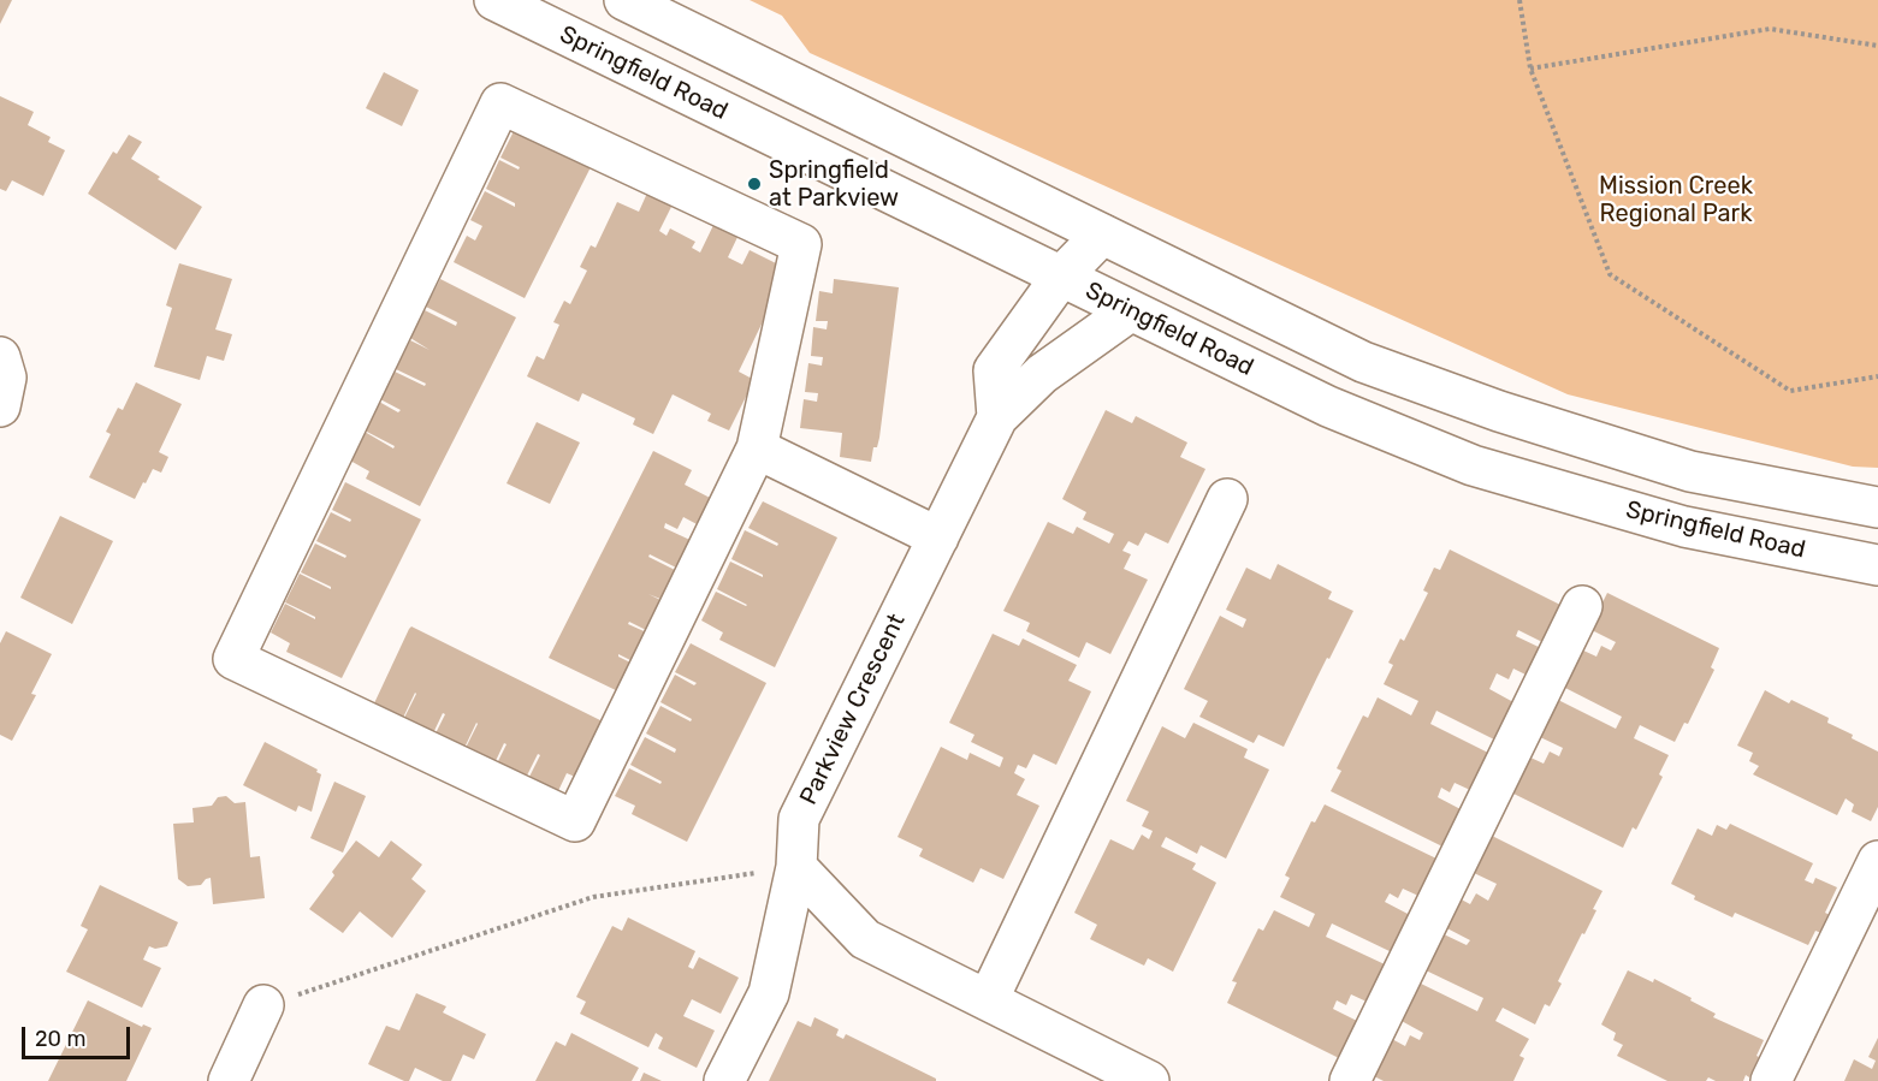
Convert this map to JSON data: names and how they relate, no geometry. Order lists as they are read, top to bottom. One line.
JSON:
{"streets":{"main road":["Springfield Road","Parkview Crescent"]},"crossings":[["Springfield Road","Parkview Crescent"]],"parks":["Mission Creek Regional Park"],"places":["Springfield at Parkview"],"scale_bar":"20 m"}
